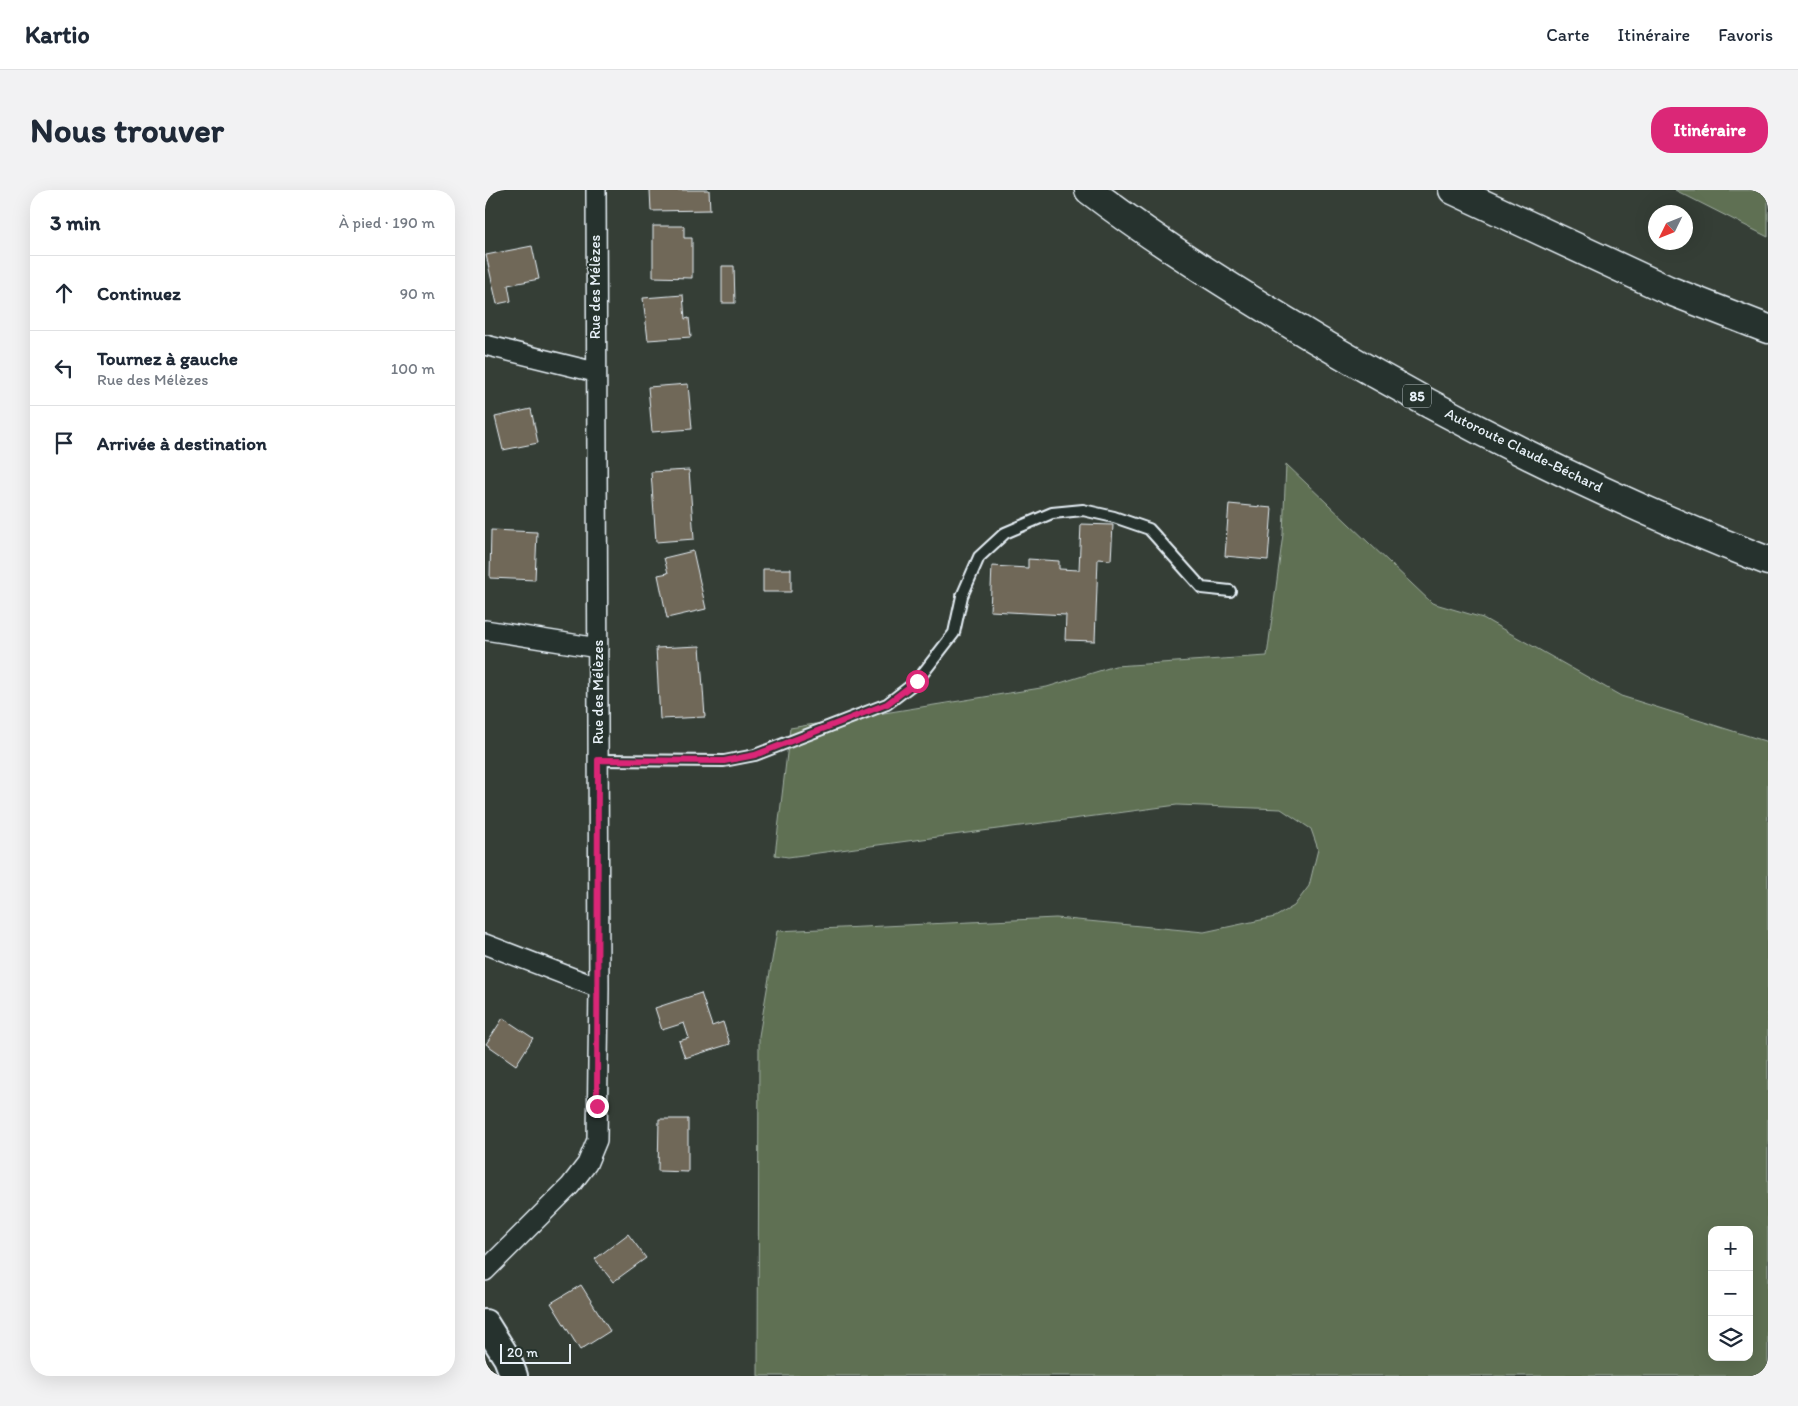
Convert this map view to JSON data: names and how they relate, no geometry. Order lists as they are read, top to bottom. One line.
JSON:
{"streets":{"highway":["85","Autoroute Claude-Béchard"],"street":["Rue des Mélèzes"]},"scale_bar":"20 m","north":"bottom left","page":{"header":"Kartio","nav":["Carte","Itinéraire","Favoris"],"buttons":"Itinéraire","title":"Nous trouver","heading":["3 min","À pied · 190 m"],"list":[["Continuez","90 m"],["Tournez à gauche","Rue des Mélèzes","100 m"],"Arrivée à destination"],"map_buttons":["+","−"],"scale":"20 m"}}
